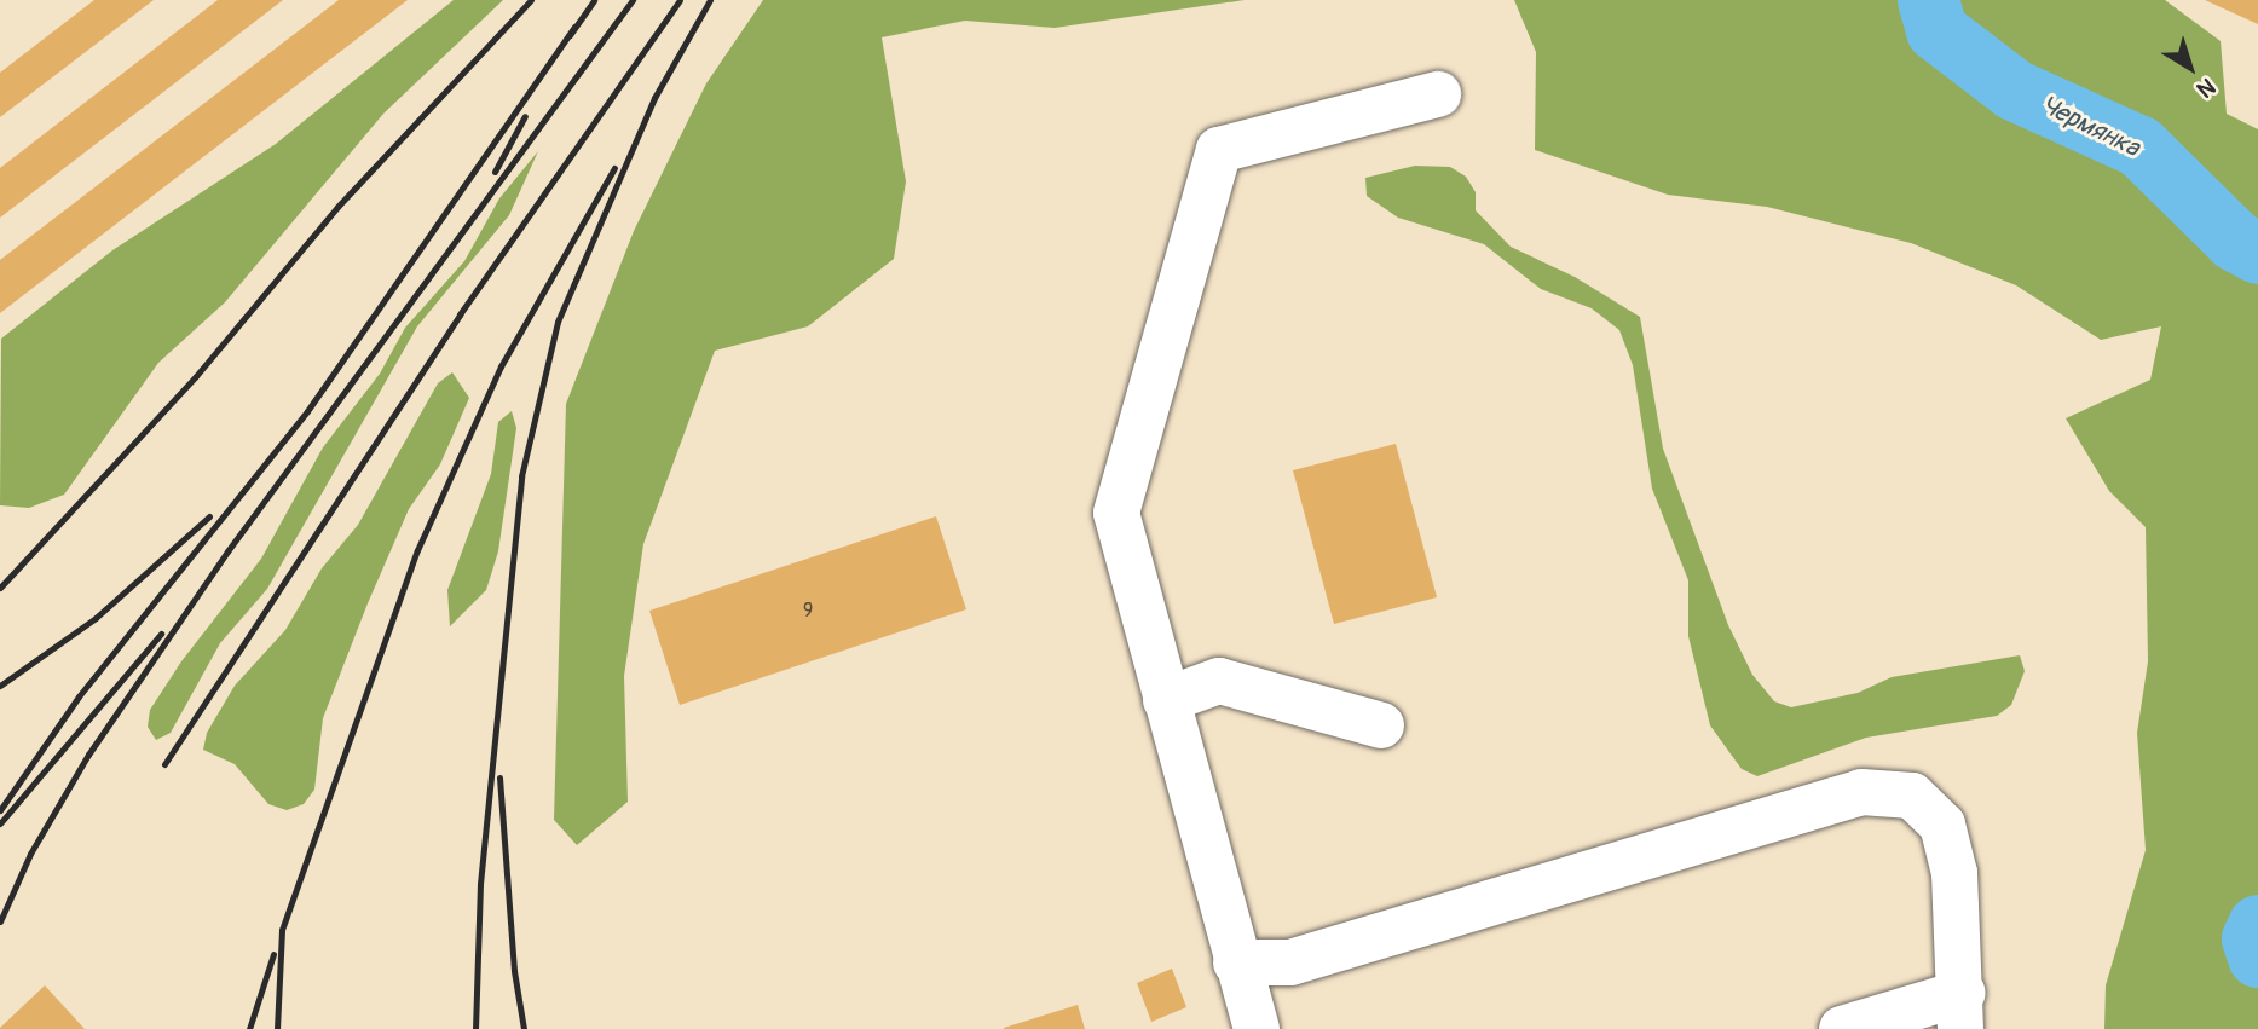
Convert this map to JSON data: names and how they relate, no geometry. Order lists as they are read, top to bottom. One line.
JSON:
{"water":["Чермянка"],"house_numbers":["9"],"north":"bottom right"}
